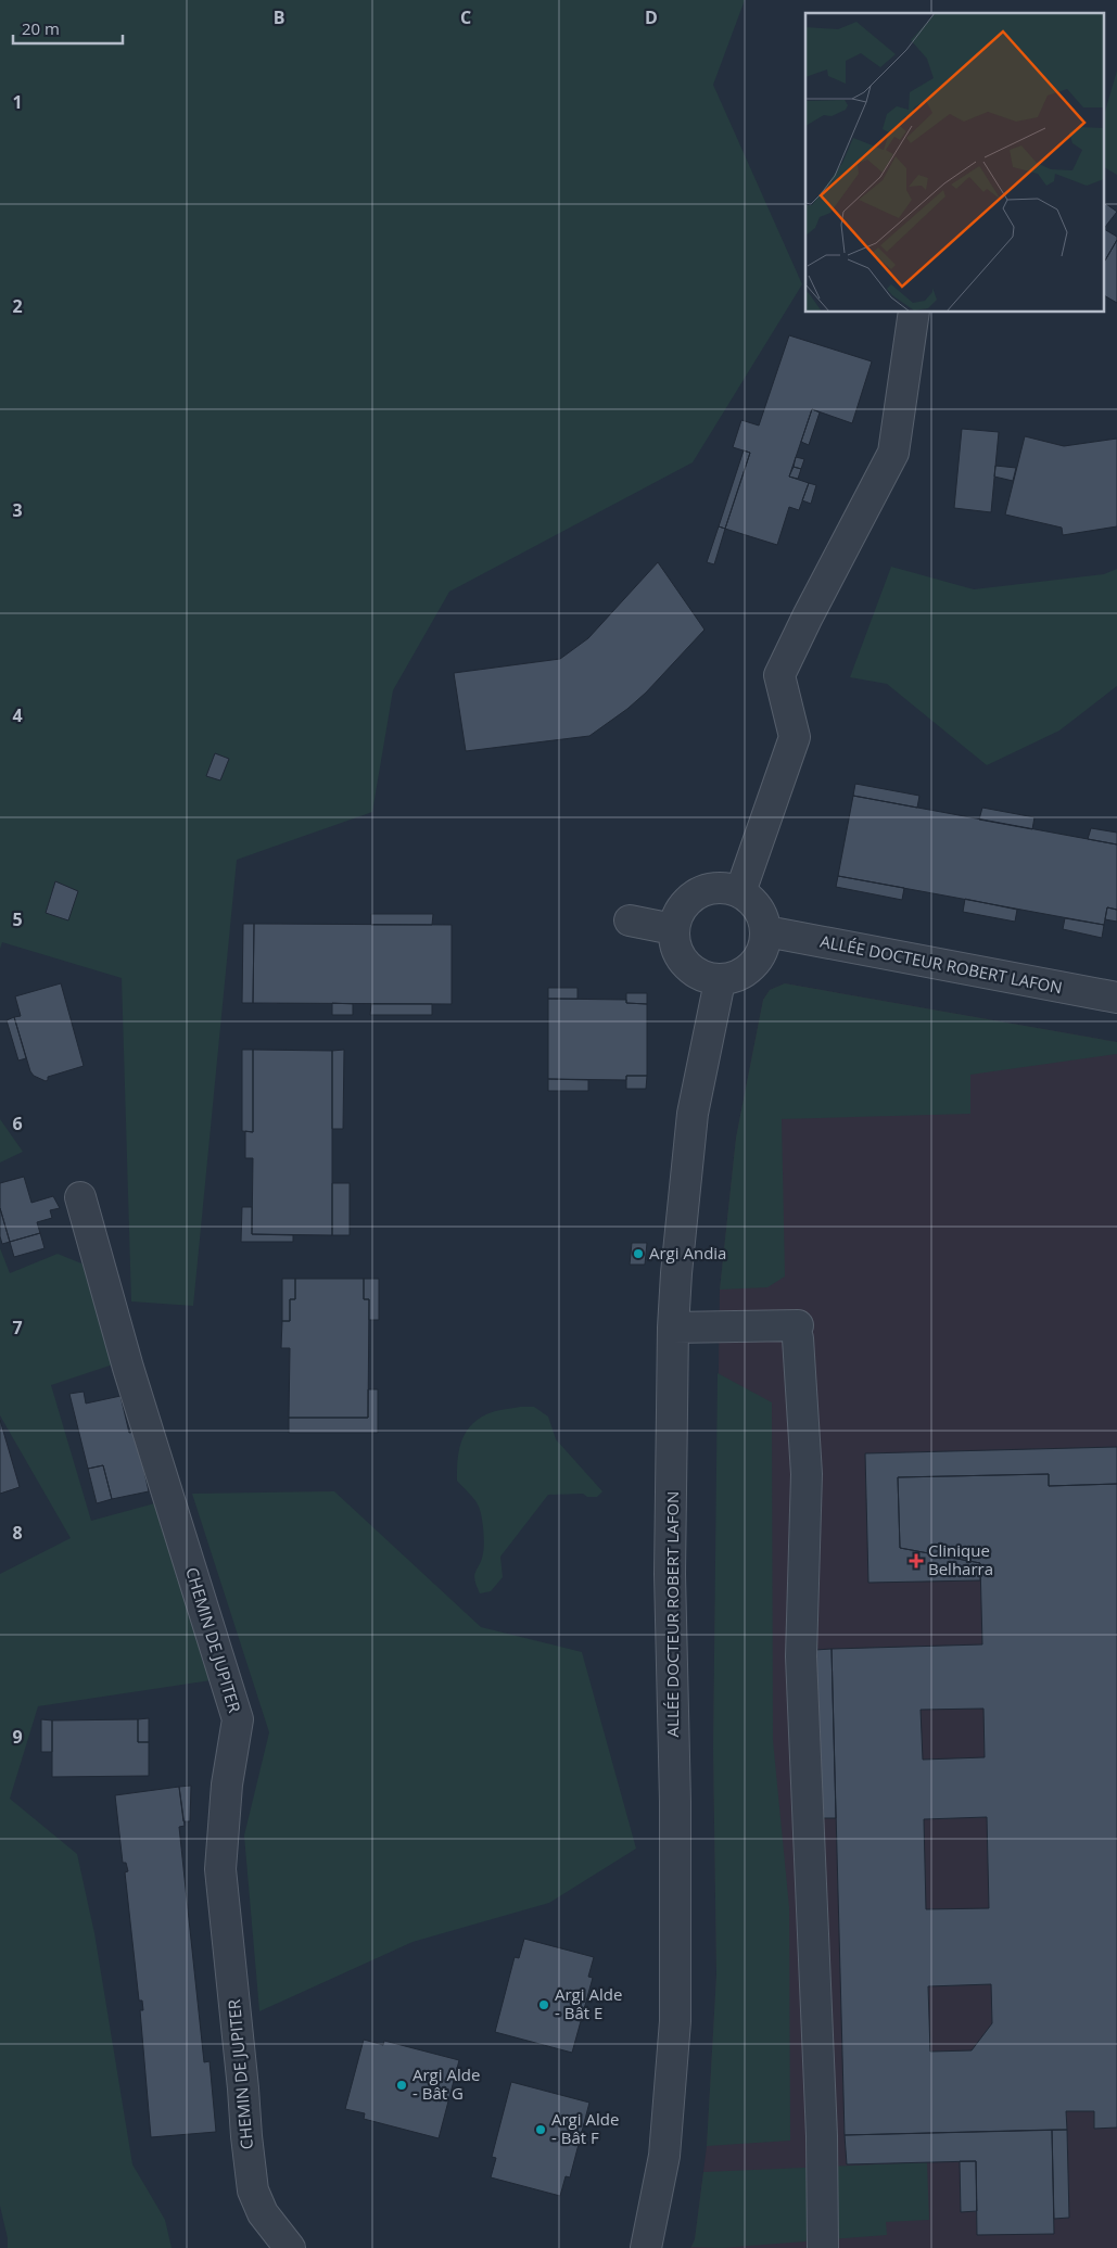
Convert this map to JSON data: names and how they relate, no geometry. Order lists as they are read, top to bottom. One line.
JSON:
{"streets":{"street":["ALLÉE DOCTEUR ROBERT LAFON","CHEMIN DE JUPITER"]},"places":{"other":["Argi Andia","Argi Alde - Bât E","Argi Alde - Bât G","Argi Alde - Bât F"],"health":["Clinique Belharra"]},"scale_bar":"20 m","grid":{"columns":["B","C","D"],"rows":["1","2","3","4","5","6","7","8","9"]}}
